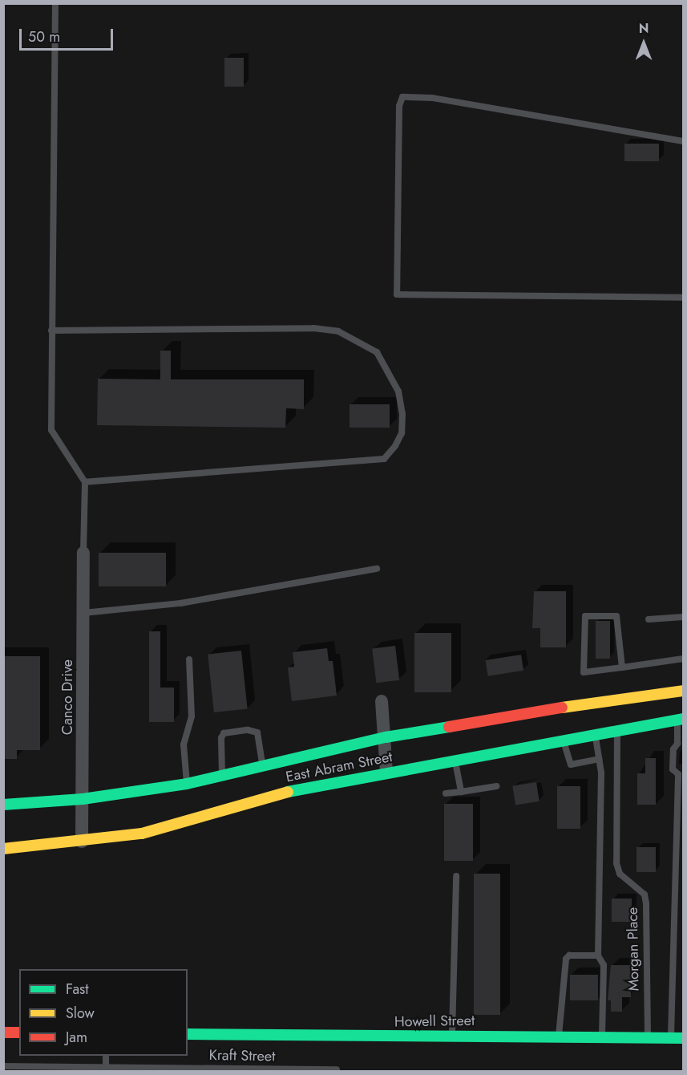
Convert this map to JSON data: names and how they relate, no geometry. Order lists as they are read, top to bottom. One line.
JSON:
{"streets":{"main road":["East Abram Street","Howell Street"],"street":["Canco Drive"],"lane":["Morgan Place","Kraft Street"]},"crossings":[["Canco Drive","East Abram Street"],["East Abram Street","Morgan Place"],["Morgan Place","Howell Street"]],"legend":["Fast","Slow","Jam"],"scale_bar":"50 m","north":"top"}
